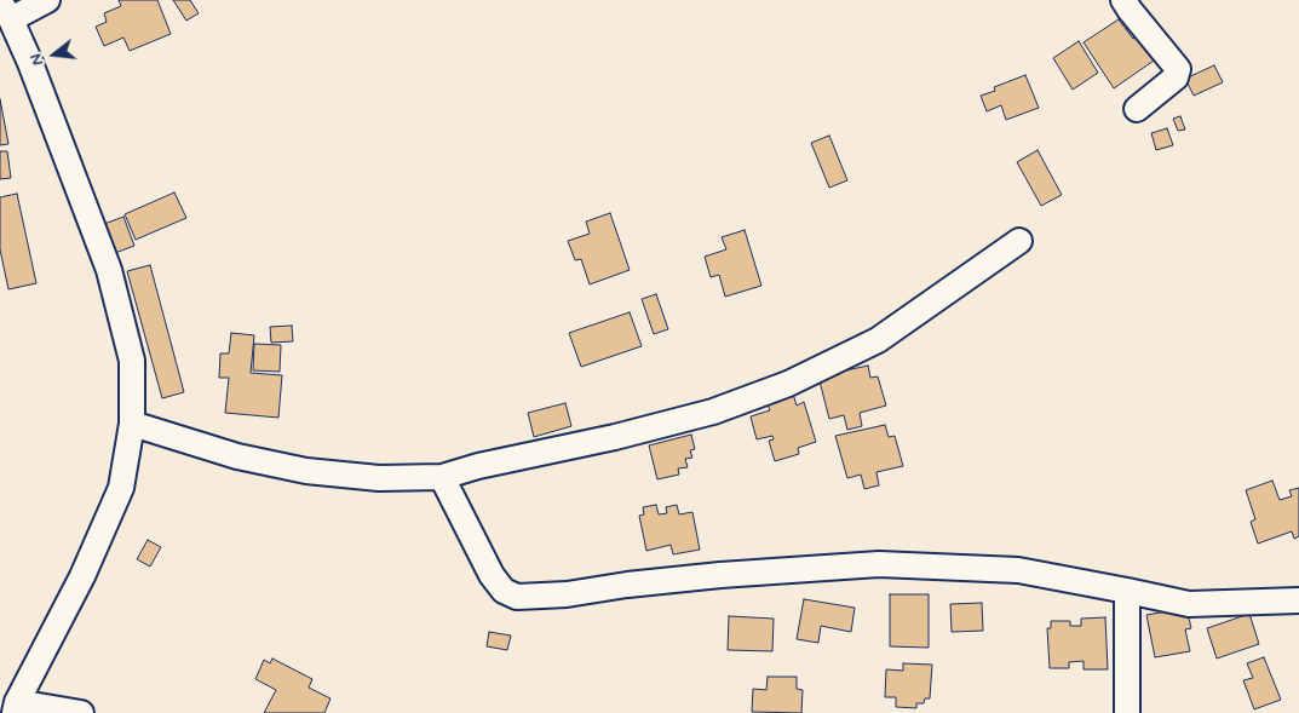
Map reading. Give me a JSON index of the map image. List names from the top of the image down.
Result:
{
  "north": "left"
}
